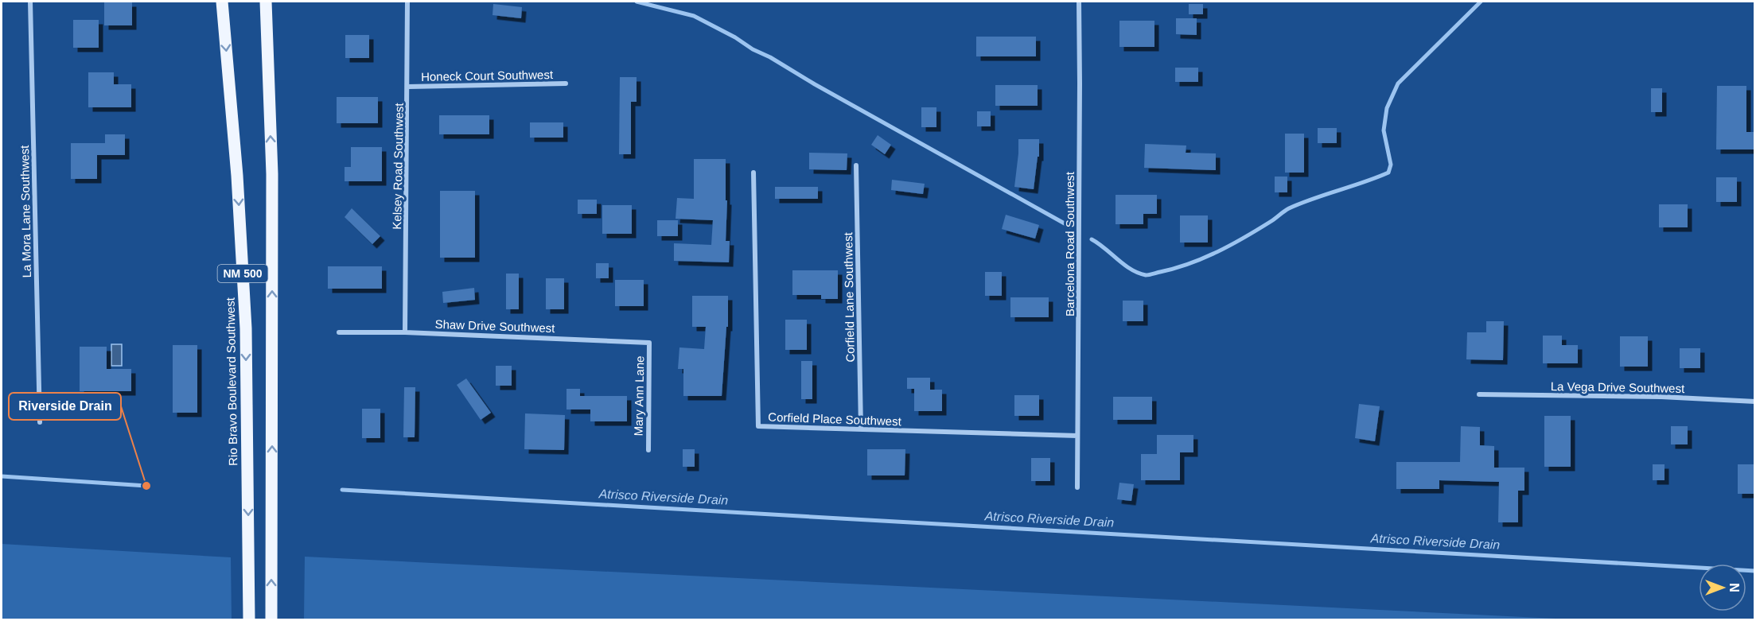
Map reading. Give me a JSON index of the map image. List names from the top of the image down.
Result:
{
  "streets": {
    "main road": ["NM 500", "Rio Bravo Boulevard Southwest"],
    "street": [
      "Honeck Court Southwest",
      "Kelsey Road Southwest",
      "La Mora Lane Southwest",
      "Barcelona Road Southwest",
      "Corfield Lane Southwest",
      "Shaw Drive Southwest",
      "La Vega Drive Southwest",
      "Mary Ann Lane",
      "Corfield Place Southwest"
    ]
  },
  "crossings": [
    ["Honeck Court Southwest", "Kelsey Road Southwest"],
    ["Kelsey Road Southwest", "Shaw Drive Southwest"],
    ["Barcelona Road Southwest", "Corfield Place Southwest"],
    ["Corfield Lane Southwest", "Corfield Place Southwest"],
    ["Shaw Drive Southwest", "Mary Ann Lane"]
  ],
  "water": ["Atrisco Riverside Drain"],
  "places": ["Riverside Drain"],
  "north": "right"
}
